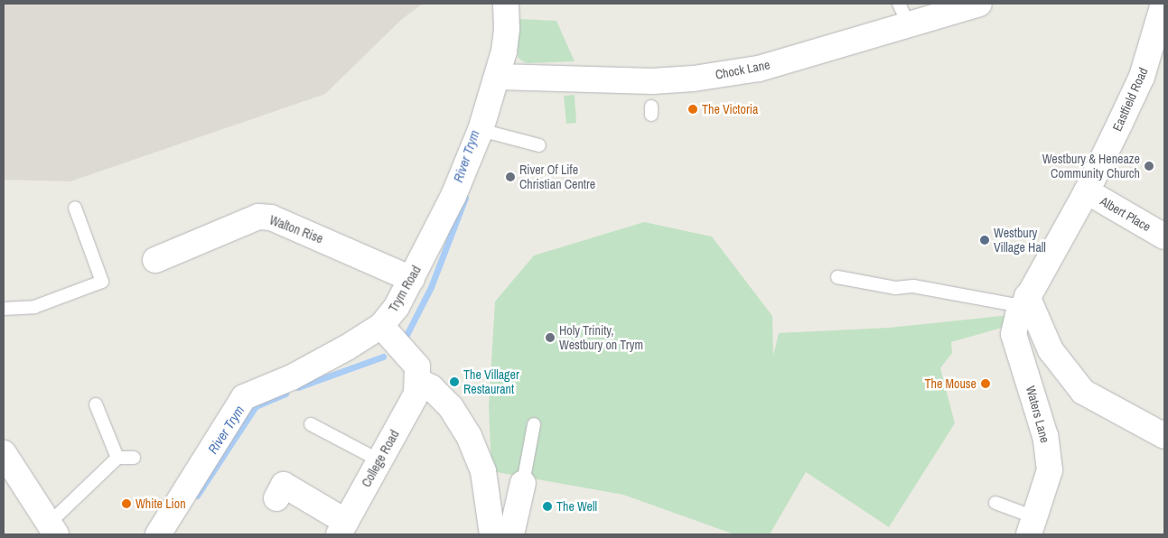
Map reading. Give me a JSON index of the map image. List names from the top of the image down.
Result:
{
  "streets": {
    "street": [
      "Chock Lane",
      "Eastfield Road",
      "Albert Place",
      "Walton Rise",
      "Trym Road",
      "Waters Lane",
      "College Road"
    ]
  },
  "crossings": [
    ["Chock Lane", "Trym Road"],
    ["Eastfield Road", "Albert Place"],
    ["Eastfield Road", "Waters Lane"],
    ["Walton Rise", "Trym Road"]
  ],
  "water": ["River Trym"],
  "places": [
    "The Victoria",
    "Westbury & Heneaze Community Church",
    "River Of Life Christian Centre",
    "Westbury Village Hall",
    "Holy Trinity, Westbury on Trym",
    "The Villager Restaurant",
    "The Mouse",
    "White Lion",
    "The Well"
  ]
}
